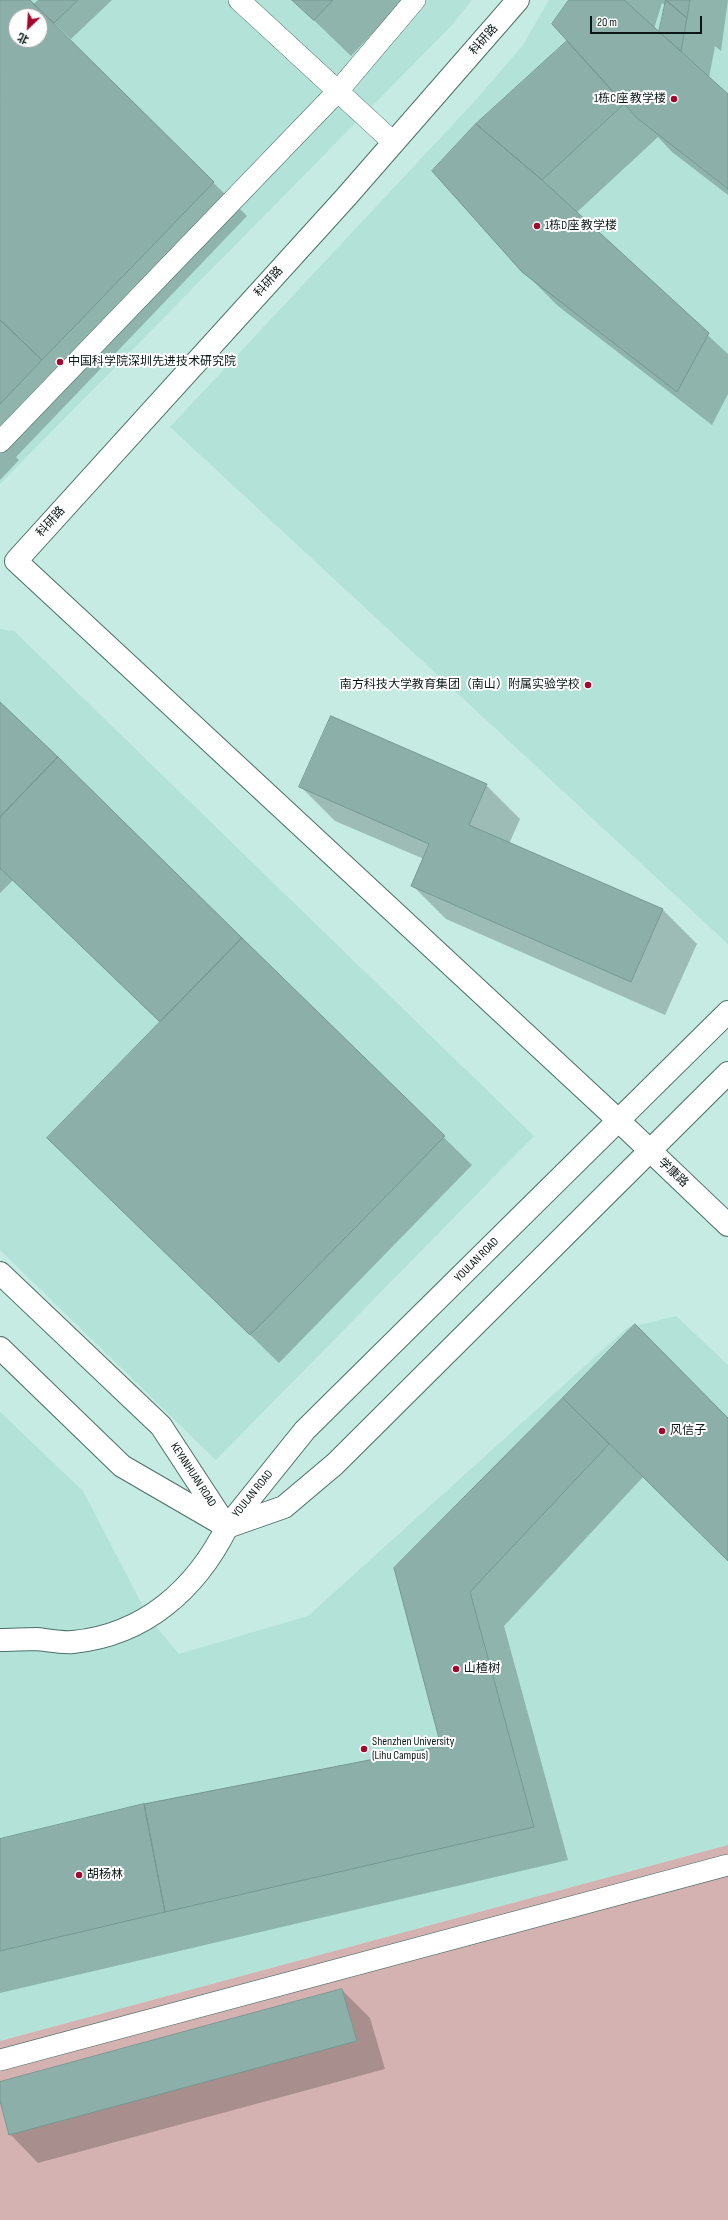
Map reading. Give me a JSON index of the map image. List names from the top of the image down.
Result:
{
  "streets": {
    "street": [
      "科研路",
      "学康路",
      "YOULAN ROAD",
      "KEYANHUAN ROAD"
    ]
  },
  "crossings": [
    ["科研路", "学康路"],
    ["学康路", "YOULAN ROAD"],
    ["YOULAN ROAD", "KEYANHUAN ROAD"]
  ],
  "places": [
    "1栋C座 教学楼",
    "1栋D座 教学楼",
    "中国科学院深圳先进技术研究院",
    "南方科技大学教育集团（南山）附属实验学校",
    "风信子",
    "山楂树",
    "Shenzhen University (Lihu Campus)",
    "胡杨林"
  ],
  "scale_bar": "20 m",
  "north": "bottom left"
}
